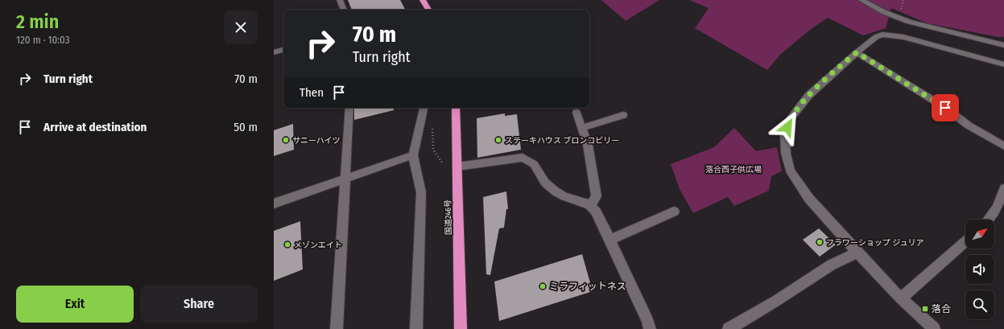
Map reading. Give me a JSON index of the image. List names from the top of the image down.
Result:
{
  "streets": {
    "highway": ["国道246号"]
  },
  "parks": ["落合西子供広場"],
  "places": {
    "other": [
      "サニーハイツ",
      "ステーキハウス ブロンコビリー",
      "フラワーショップ ジュリア",
      "メゾンエイト",
      "ミラフィットネス"
    ],
    "transit": ["落合"]
  },
  "north": "top right",
  "page": {
    "heading": ["2 min", "120 m · 10:03"],
    "turn": ["70 m", "Turn right"],
    "list": [
      {
        "name": "Turn right",
        "value": "70 m"
      },
      {
        "name": "Arrive at destination",
        "value": "50 m"
      }
    ],
    "then": "Then",
    "buttons": ["Exit", "Share"]
  }
}
